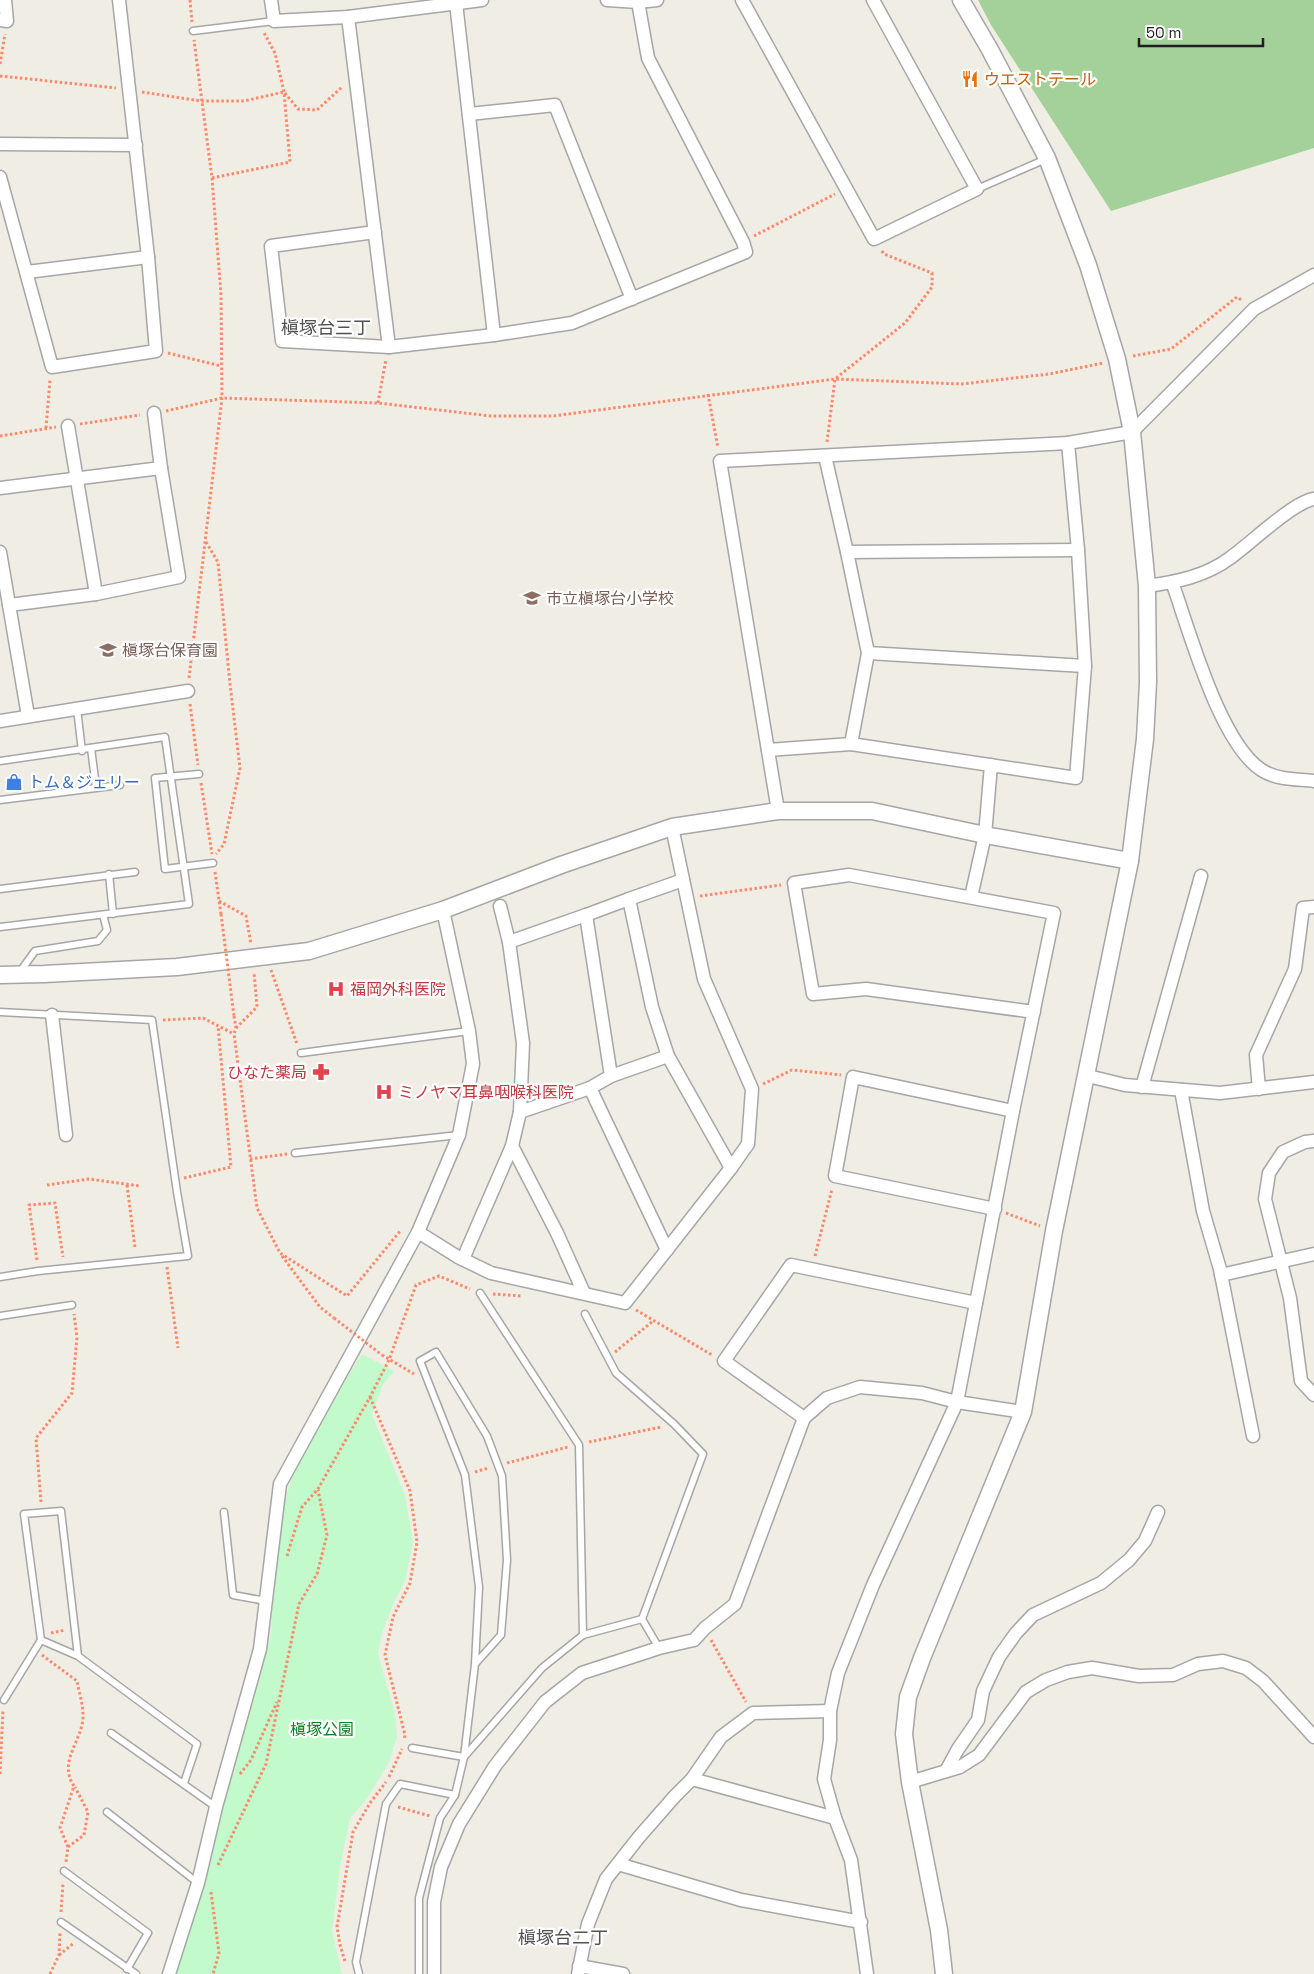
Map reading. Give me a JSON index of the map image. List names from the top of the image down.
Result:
{
  "districts": ["槇塚台三丁", "槇塚台二丁"],
  "parks": ["槇塚公園"],
  "places": {
    "restaurant": ["ウエストテール"],
    "school or university": ["市立槇塚台小学校", "槇塚台保育園"],
    "shop": ["トム＆ジェリー"],
    "hospital": ["福岡外科医院", "ミノヤマ耳鼻咽喉科医院"],
    "pharmacy": ["ひなた薬局"]
  },
  "scale_bar": "50 m"
}
